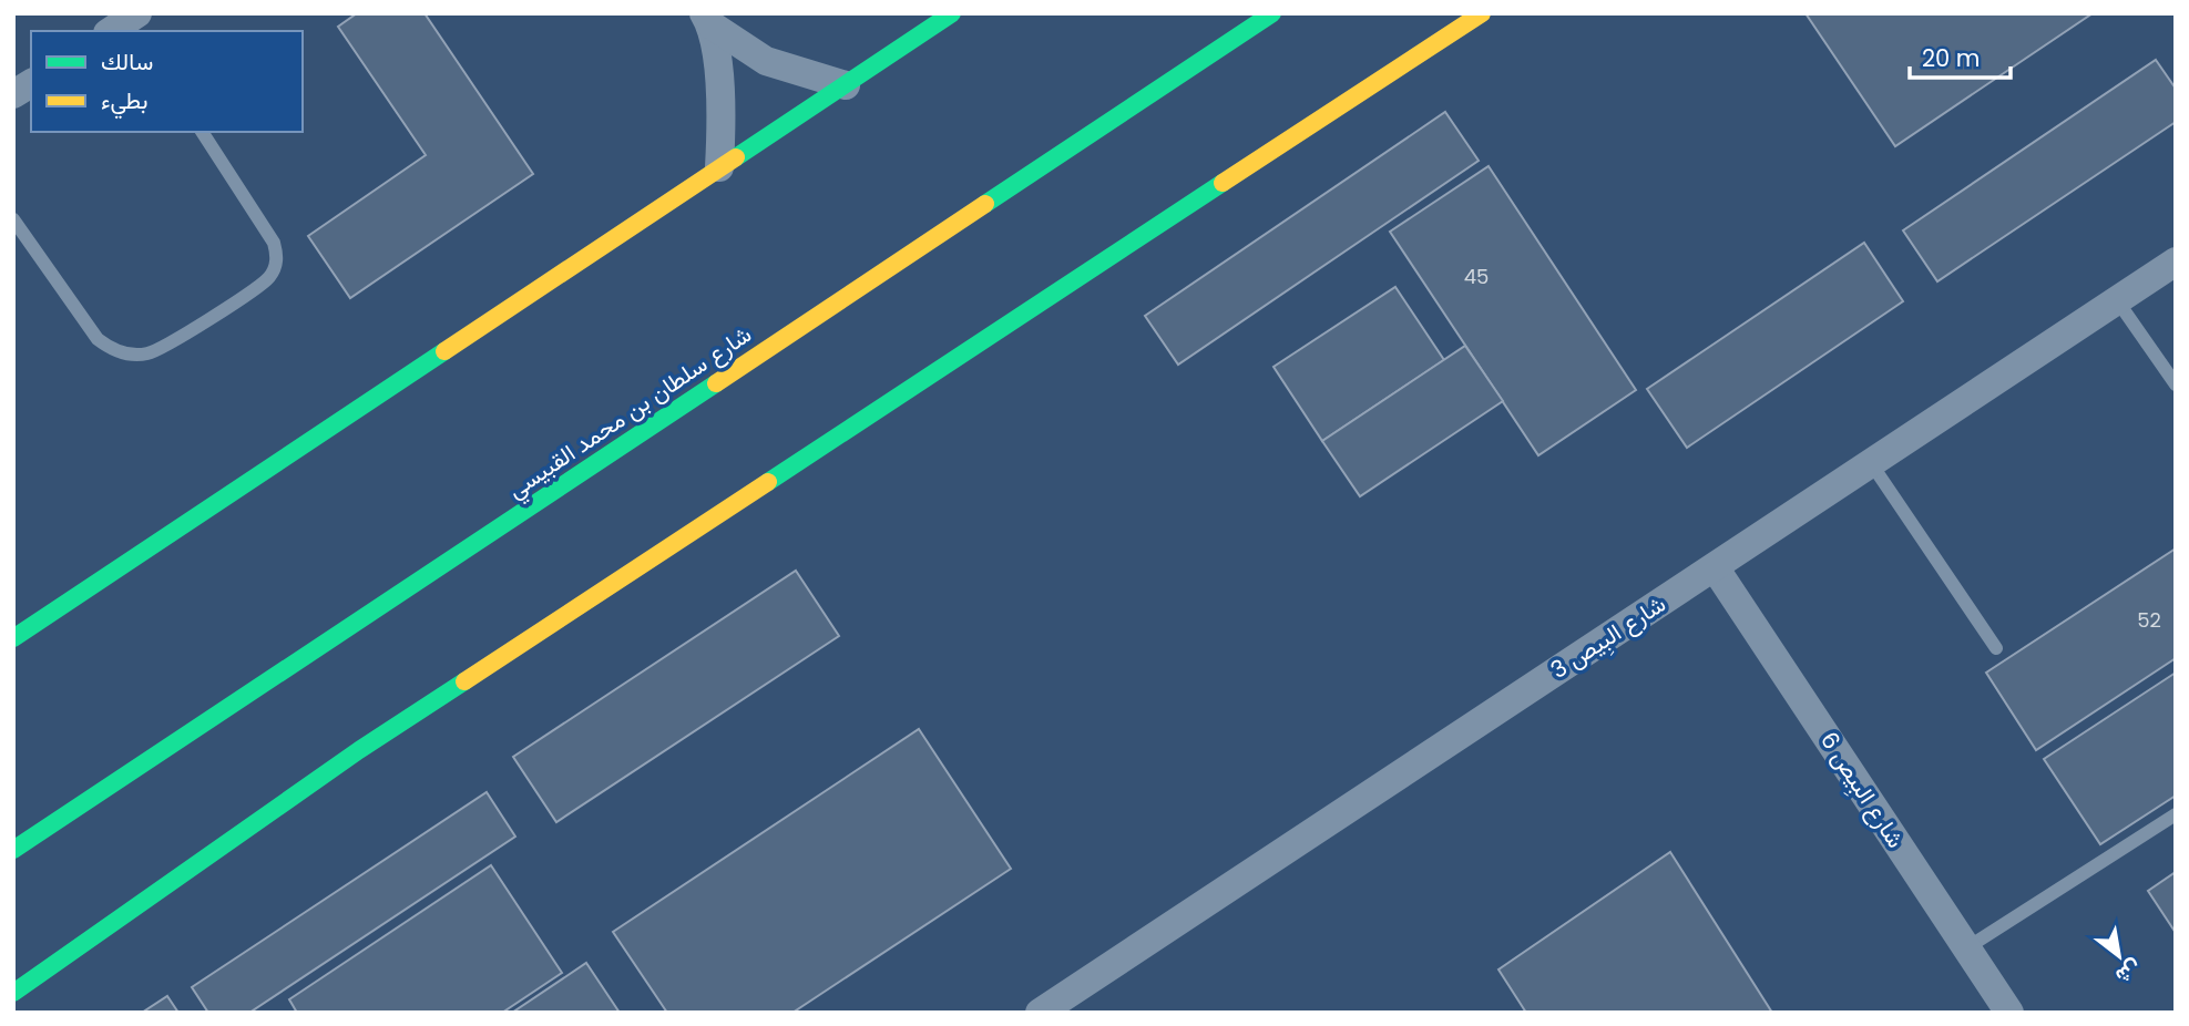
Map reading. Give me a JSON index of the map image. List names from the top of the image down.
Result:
{
  "streets": {
    "main road": ["شارع سلطان بن محمد القبيسي"],
    "street": ["شارع البِيص 3", "شارع البِيص 6"]
  },
  "crossings": [
    ["شارع البِيص 3", "شارع البِيص 6"]
  ],
  "house_numbers": ["45", "52"],
  "legend": ["سالك", "بطيء"],
  "scale_bar": "20 m",
  "north": "bottom right"
}
